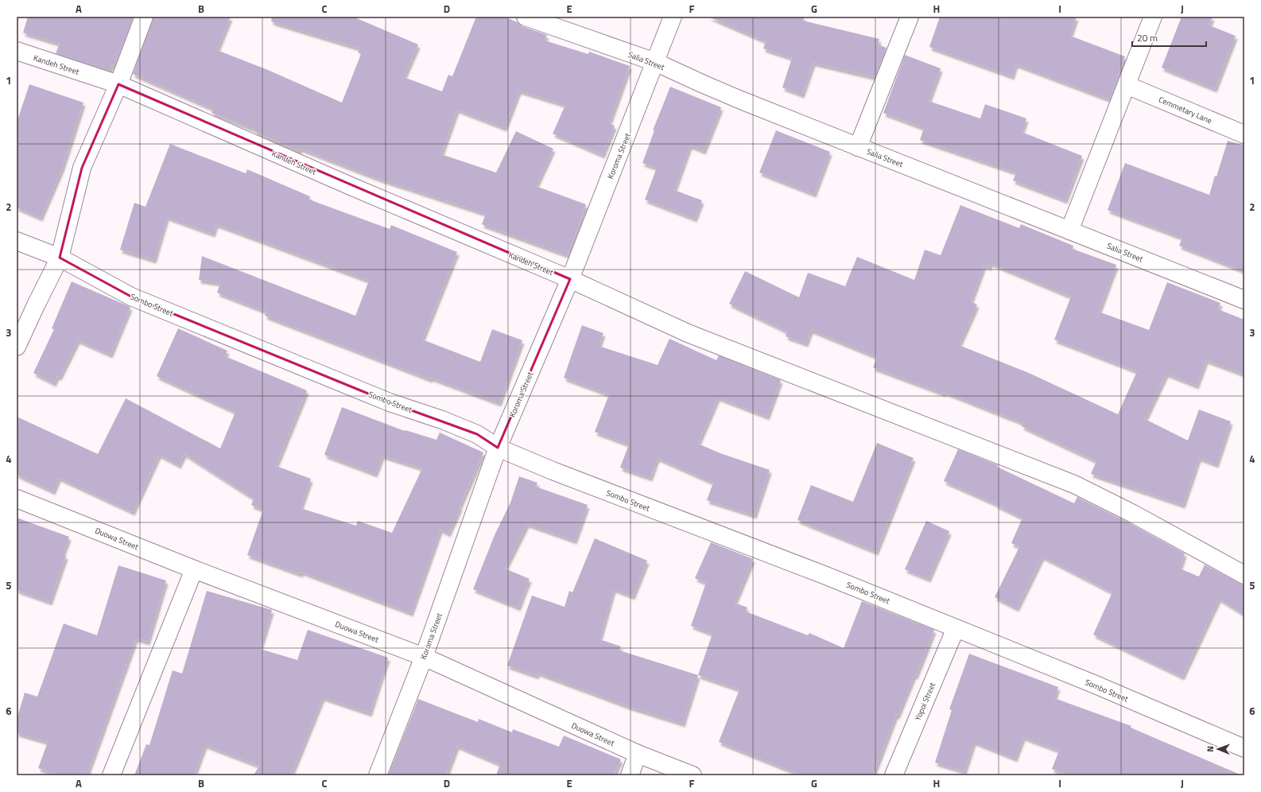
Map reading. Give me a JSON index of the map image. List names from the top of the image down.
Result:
{
  "streets": {
    "street": [
      "Salia Street",
      "Kandeh Street",
      "Cemmetary Lane",
      "Koroma Street",
      "Sombo Street",
      "Duowa Street",
      "Yopoi Street"
    ]
  },
  "crossings": [
    ["Salia Street", "Koroma Street"],
    ["Kandeh Street", "Koroma Street"],
    ["Koroma Street", "Sombo Street"],
    ["Koroma Street", "Duowa Street"],
    ["Sombo Street", "Yopoi Street"]
  ],
  "scale_bar": "20 m",
  "north": "left",
  "grid": {
    "columns": [
      "A",
      "B",
      "C",
      "D",
      "E",
      "F",
      "G",
      "H",
      "I",
      "J"
    ],
    "rows": [
      "1",
      "2",
      "3",
      "4",
      "5",
      "6"
    ]
  }
}
